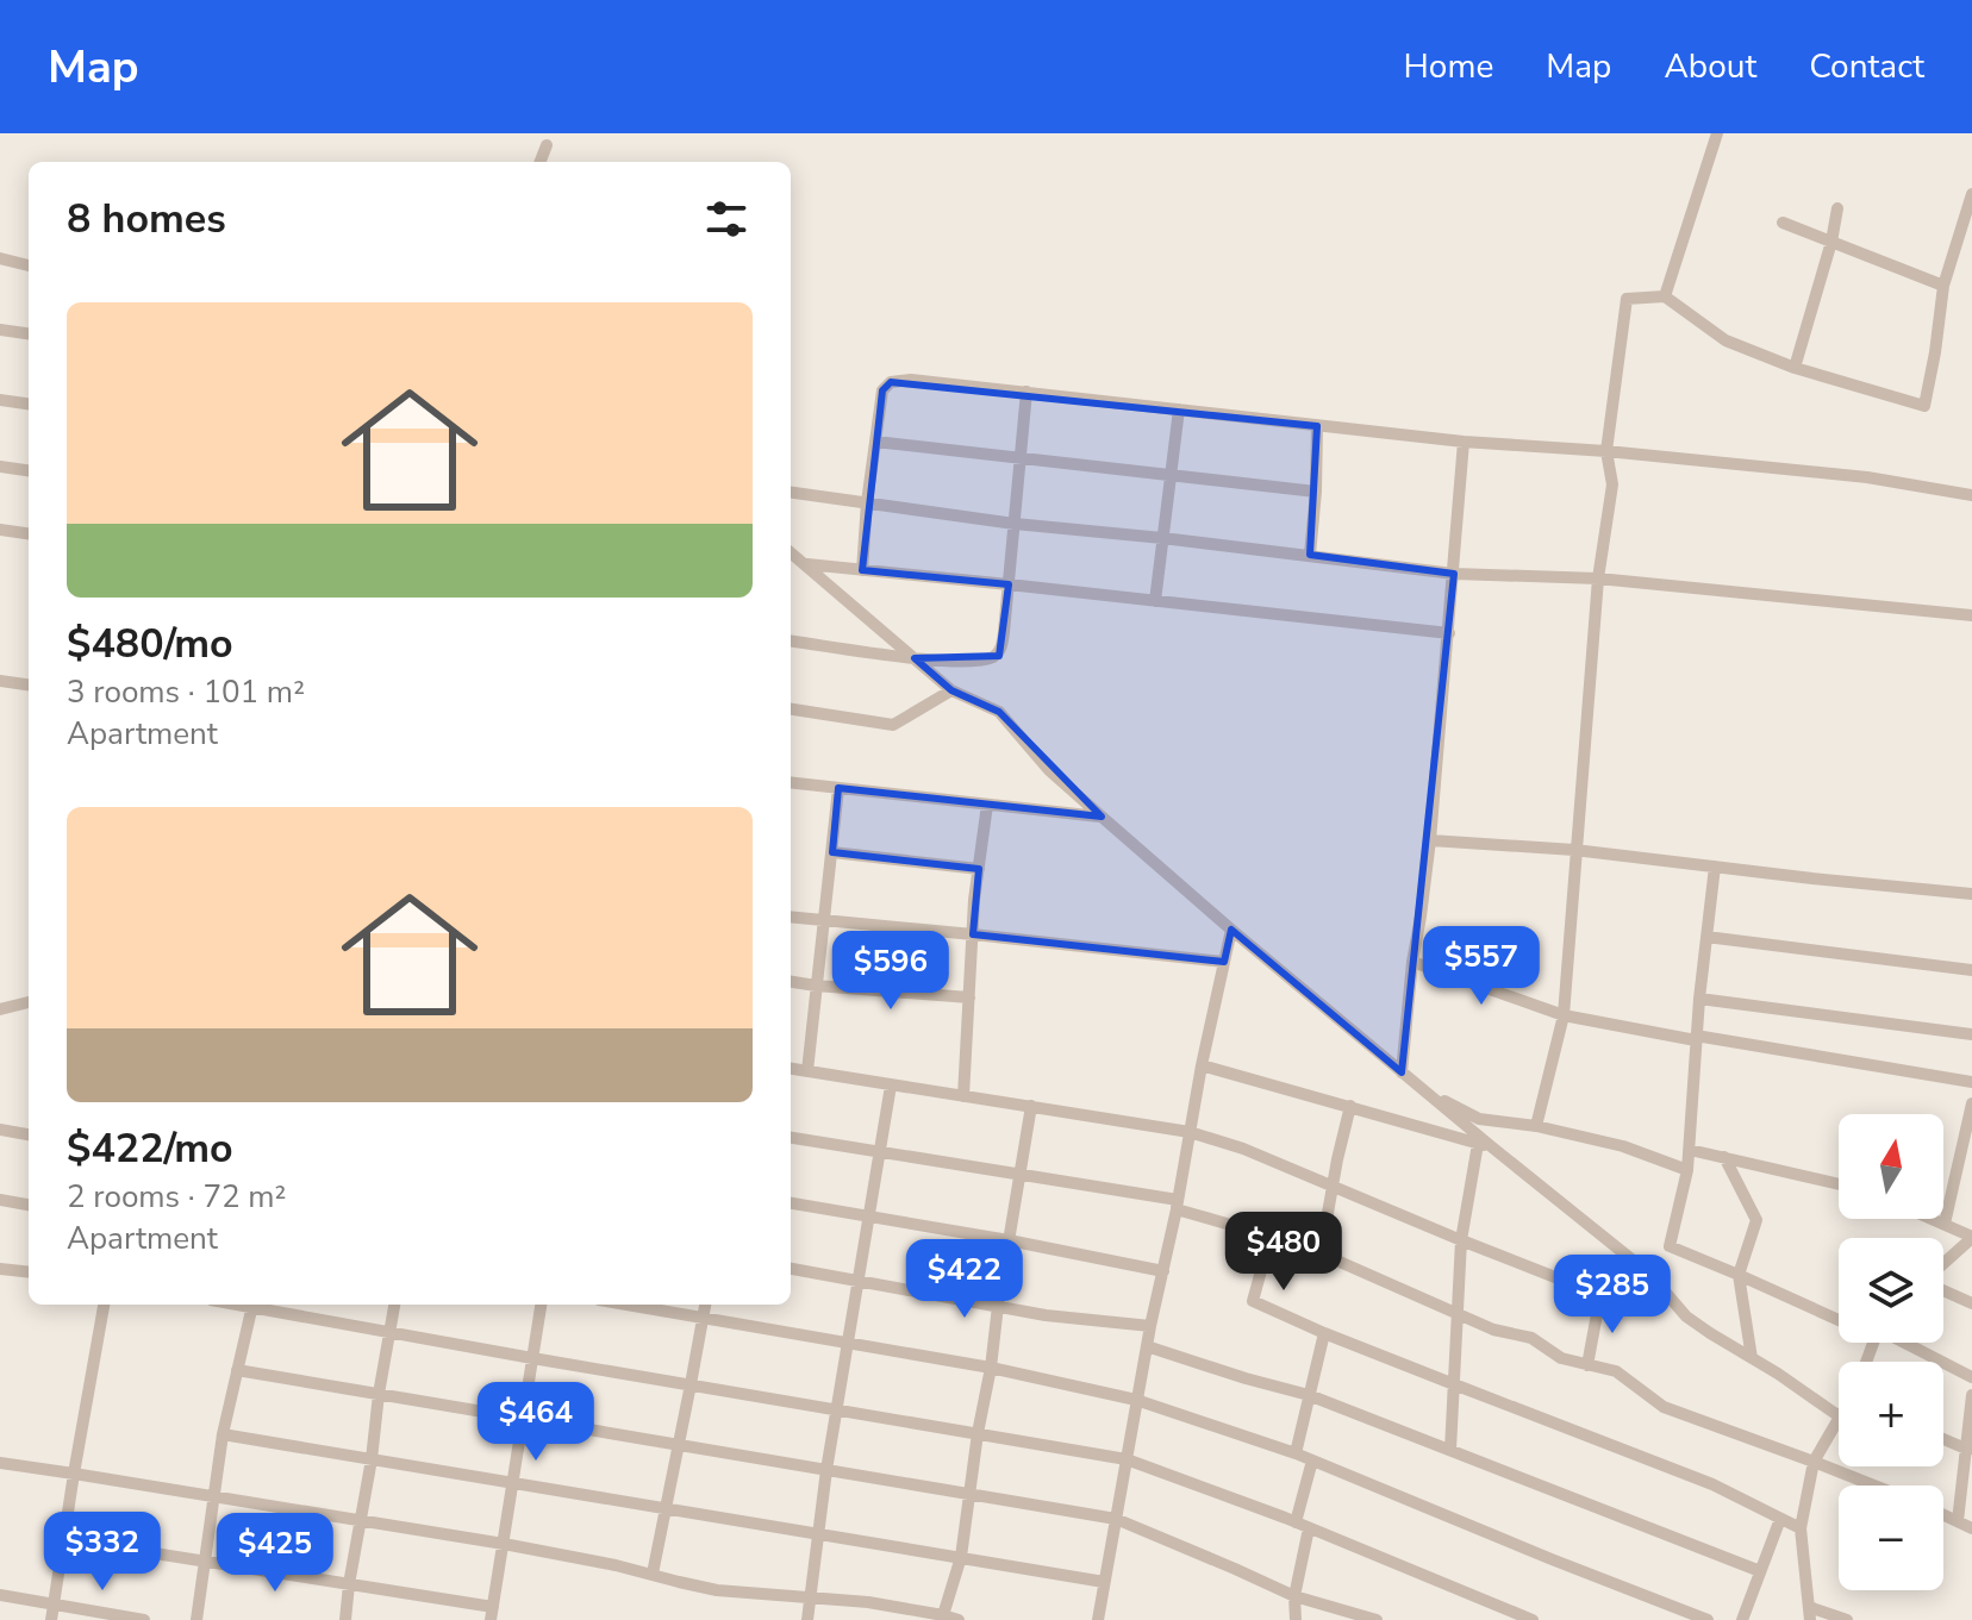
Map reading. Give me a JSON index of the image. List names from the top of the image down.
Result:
{
  "north": "top",
  "page": {
    "header": "Map",
    "nav": [
      "Home",
      "Map",
      "About",
      "Contact"
    ],
    "heading": "8 homes",
    "list": [
      {
        "name": "$480/mo",
        "note": "3 rooms · 101 m² · Apartment"
      },
      {
        "name": "$422/mo",
        "note": "2 rooms · 72 m² · Apartment"
      }
    ],
    "price": [
      "$557",
      "$596",
      "$480",
      "$422",
      "$285",
      "$464",
      "$332",
      "$425"
    ],
    "map_buttons": ["+", "−"]
  }
}
